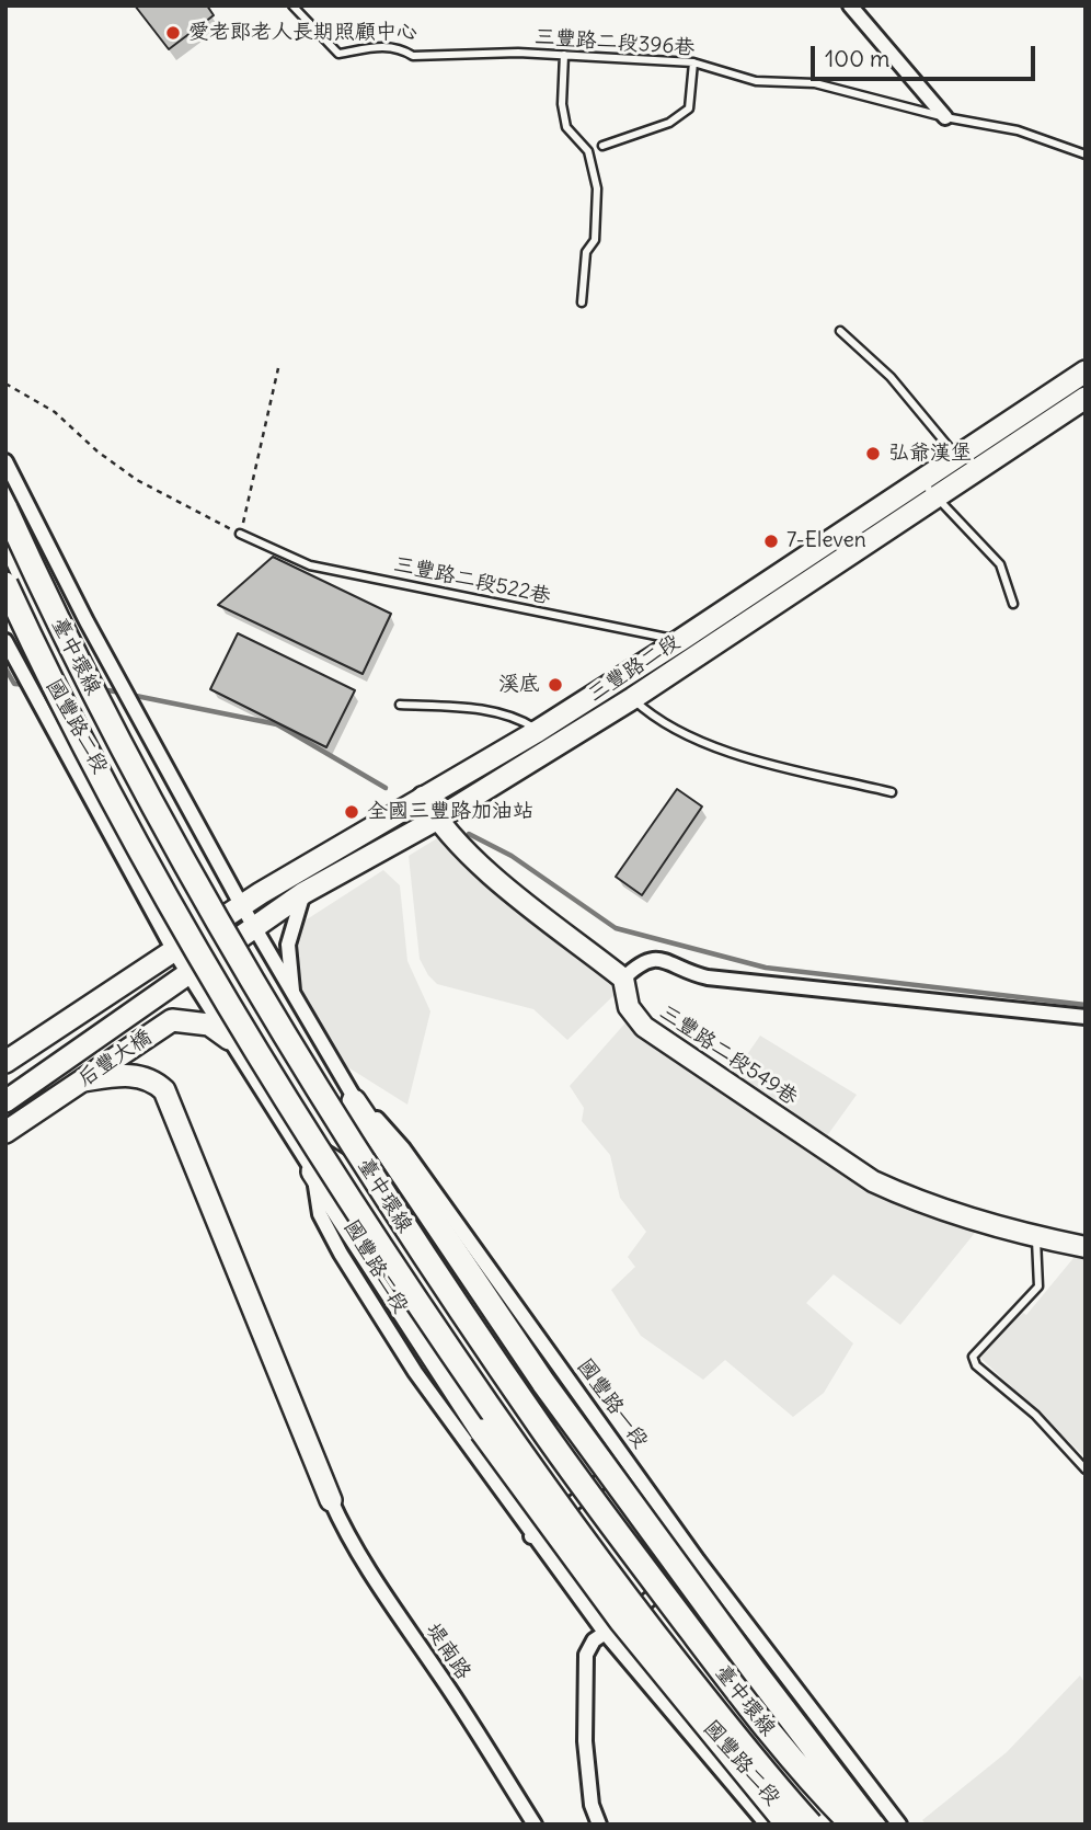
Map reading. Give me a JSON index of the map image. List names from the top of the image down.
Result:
{
  "streets": {
    "highway": ["臺中環線"],
    "main road": ["三豐路二段", "后豐大橋"],
    "street": [
      "國豐路二段",
      "三豐路二段549巷",
      "國豐路一段",
      "堤南路"
    ],
    "lane": ["三豐路二段396巷", "三豐路二段522巷"]
  },
  "crossings": [
    ["三豐路二段522巷", "三豐路二段"],
    ["三豐路二段", "國豐路二段"],
    ["三豐路二段", "后豐大橋"],
    ["國豐路二段", "后豐大橋"]
  ],
  "places": [
    "愛老郎老人長期照顧中心",
    "弘爺漢堡",
    "7-Eleven",
    "溪底",
    "全國三豐路加油站"
  ],
  "scale_bar": "100 m"
}
